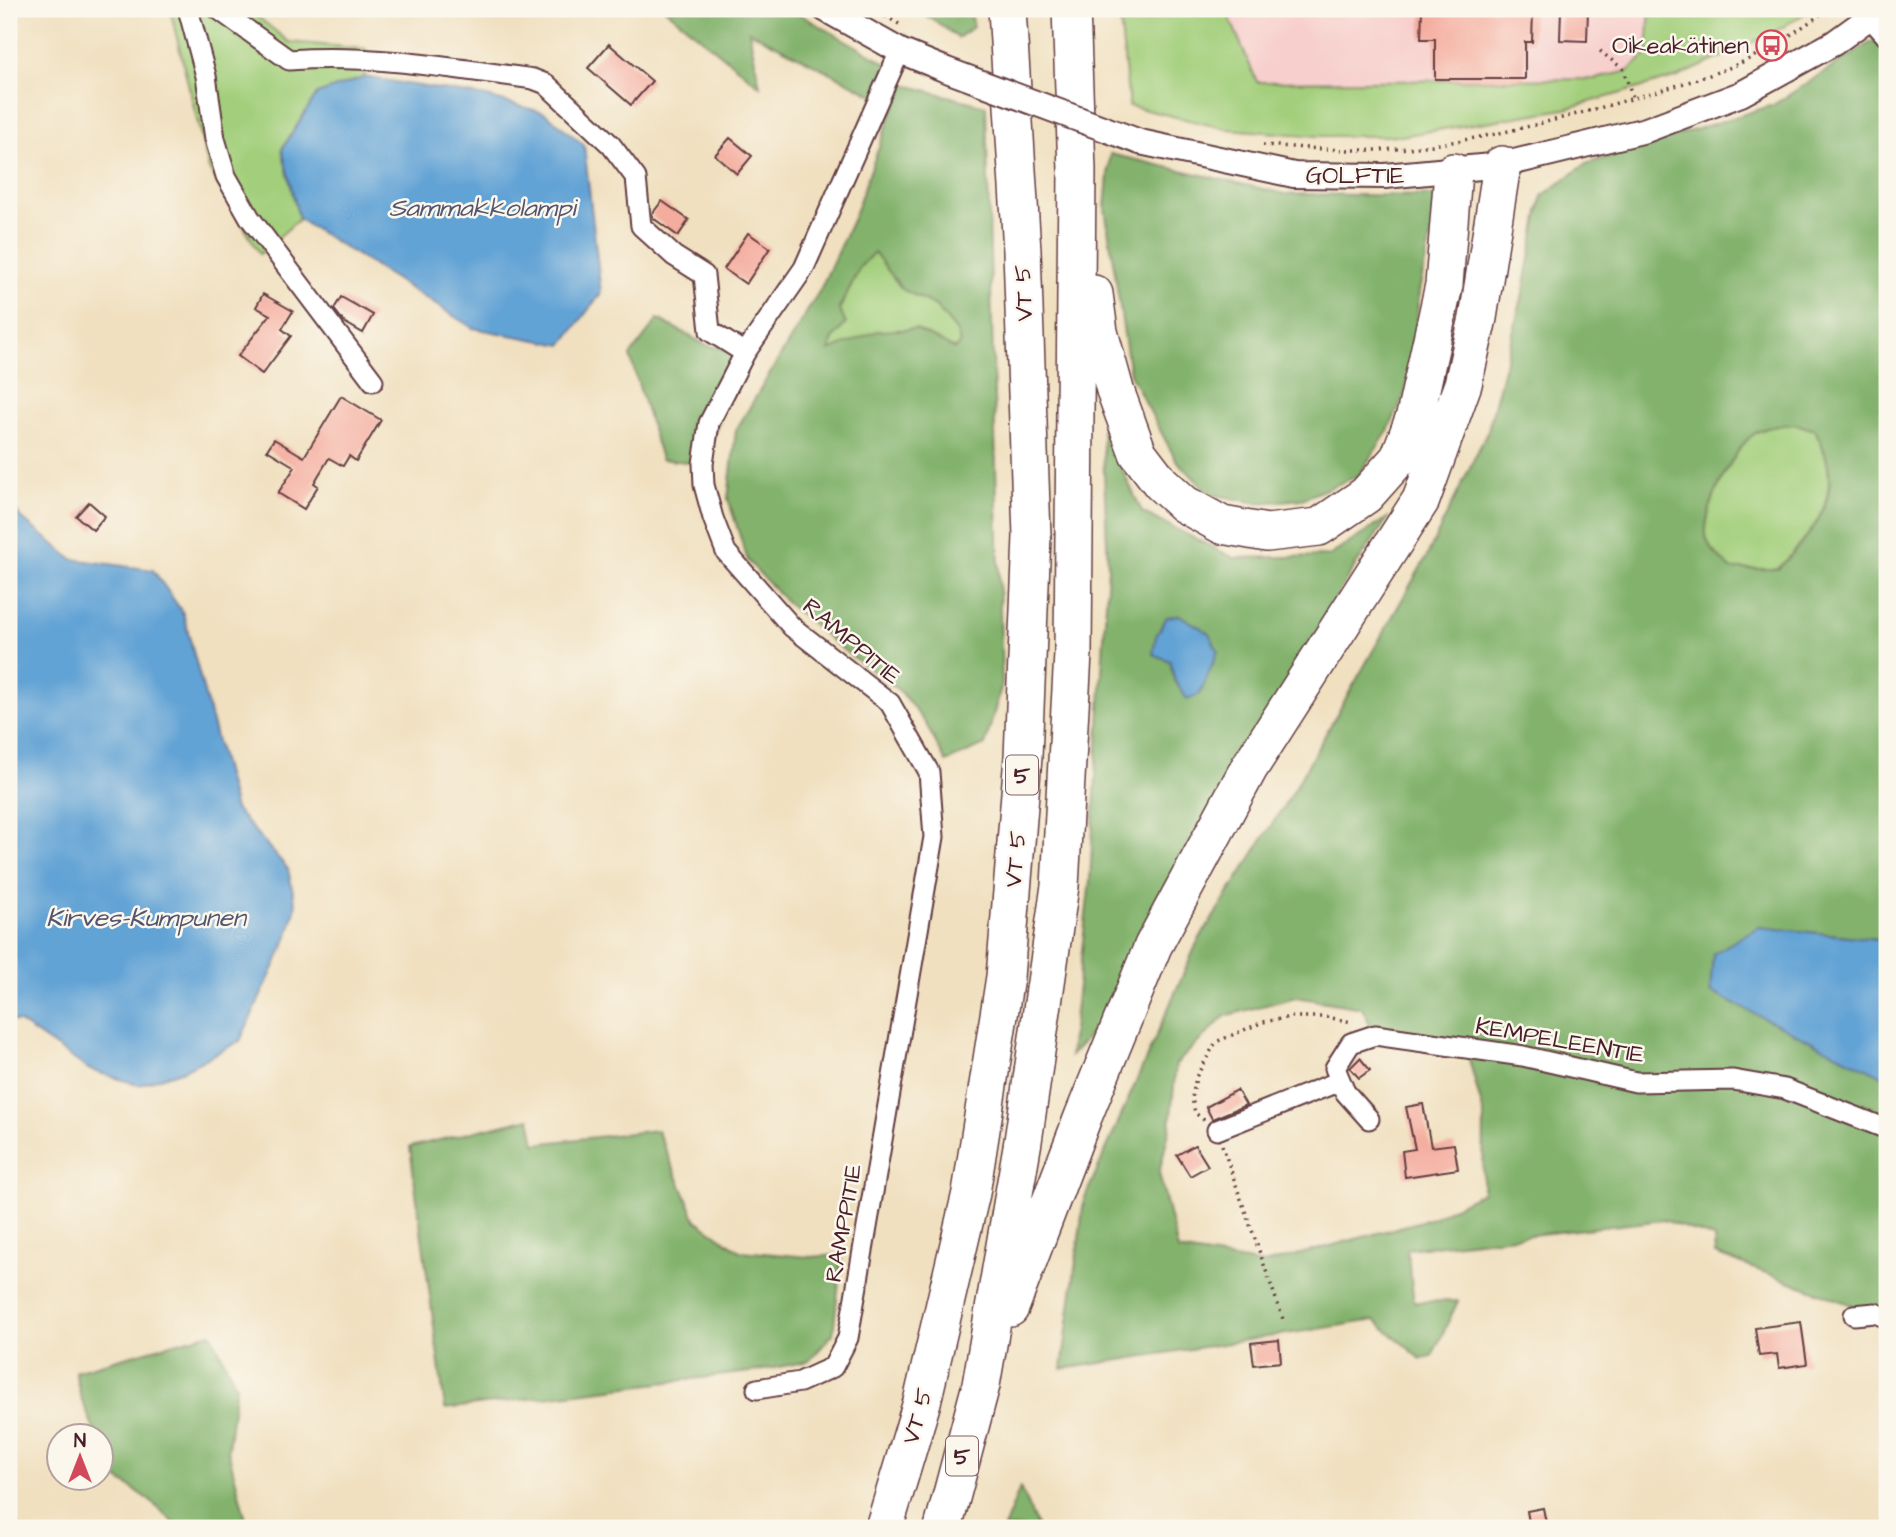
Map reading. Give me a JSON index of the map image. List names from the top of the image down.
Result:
{
  "streets": {
    "highway": ["VT 5", "5"],
    "street": ["GOLFTIE", "RAMPPITIE", "KEMPELEENTIE"]
  },
  "crossings": [
    ["GOLFTIE", "RAMPPITIE"]
  ],
  "water": ["Sammakkolampi", "Kirves-Kumpunen"],
  "places": {
    "bus stop": ["Oikeakätinen"]
  },
  "north": "top"
}
